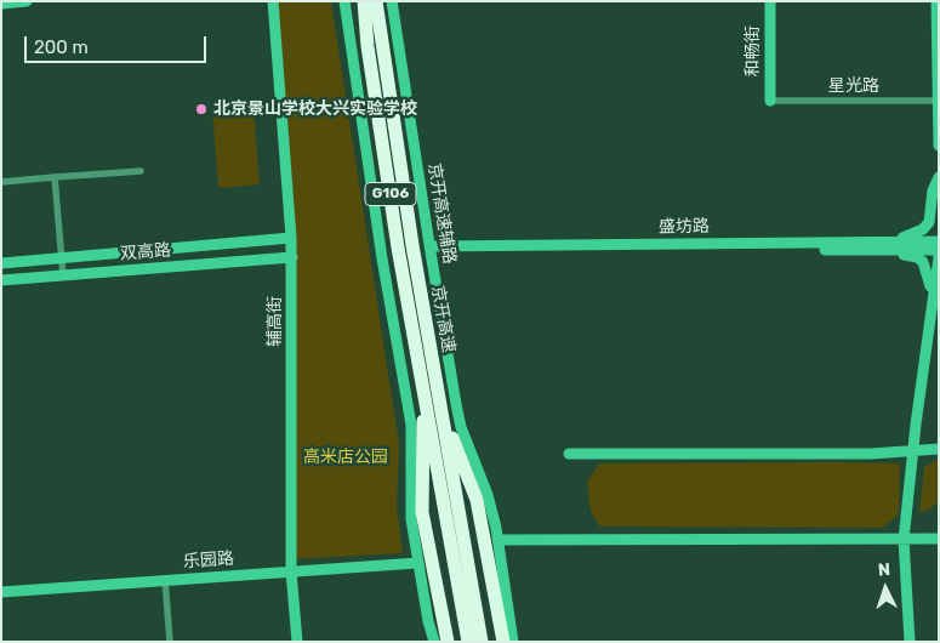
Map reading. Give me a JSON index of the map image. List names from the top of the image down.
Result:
{
  "streets": {
    "highway": ["G106", "京开高速"],
    "street": [
      "和畅街",
      "星光路",
      "京开高速辅路",
      "盛坊路",
      "双高路",
      "辅高街",
      "乐园路"
    ]
  },
  "crossings": [
    ["和畅街", "星光路"],
    ["京开高速辅路", "盛坊路"],
    ["双高路", "辅高街"],
    ["辅高街", "乐园路"]
  ],
  "parks": ["高米店公园"],
  "places": ["北京景山学校大兴实验学校"],
  "scale_bar": "200 m",
  "north": "top"
}
